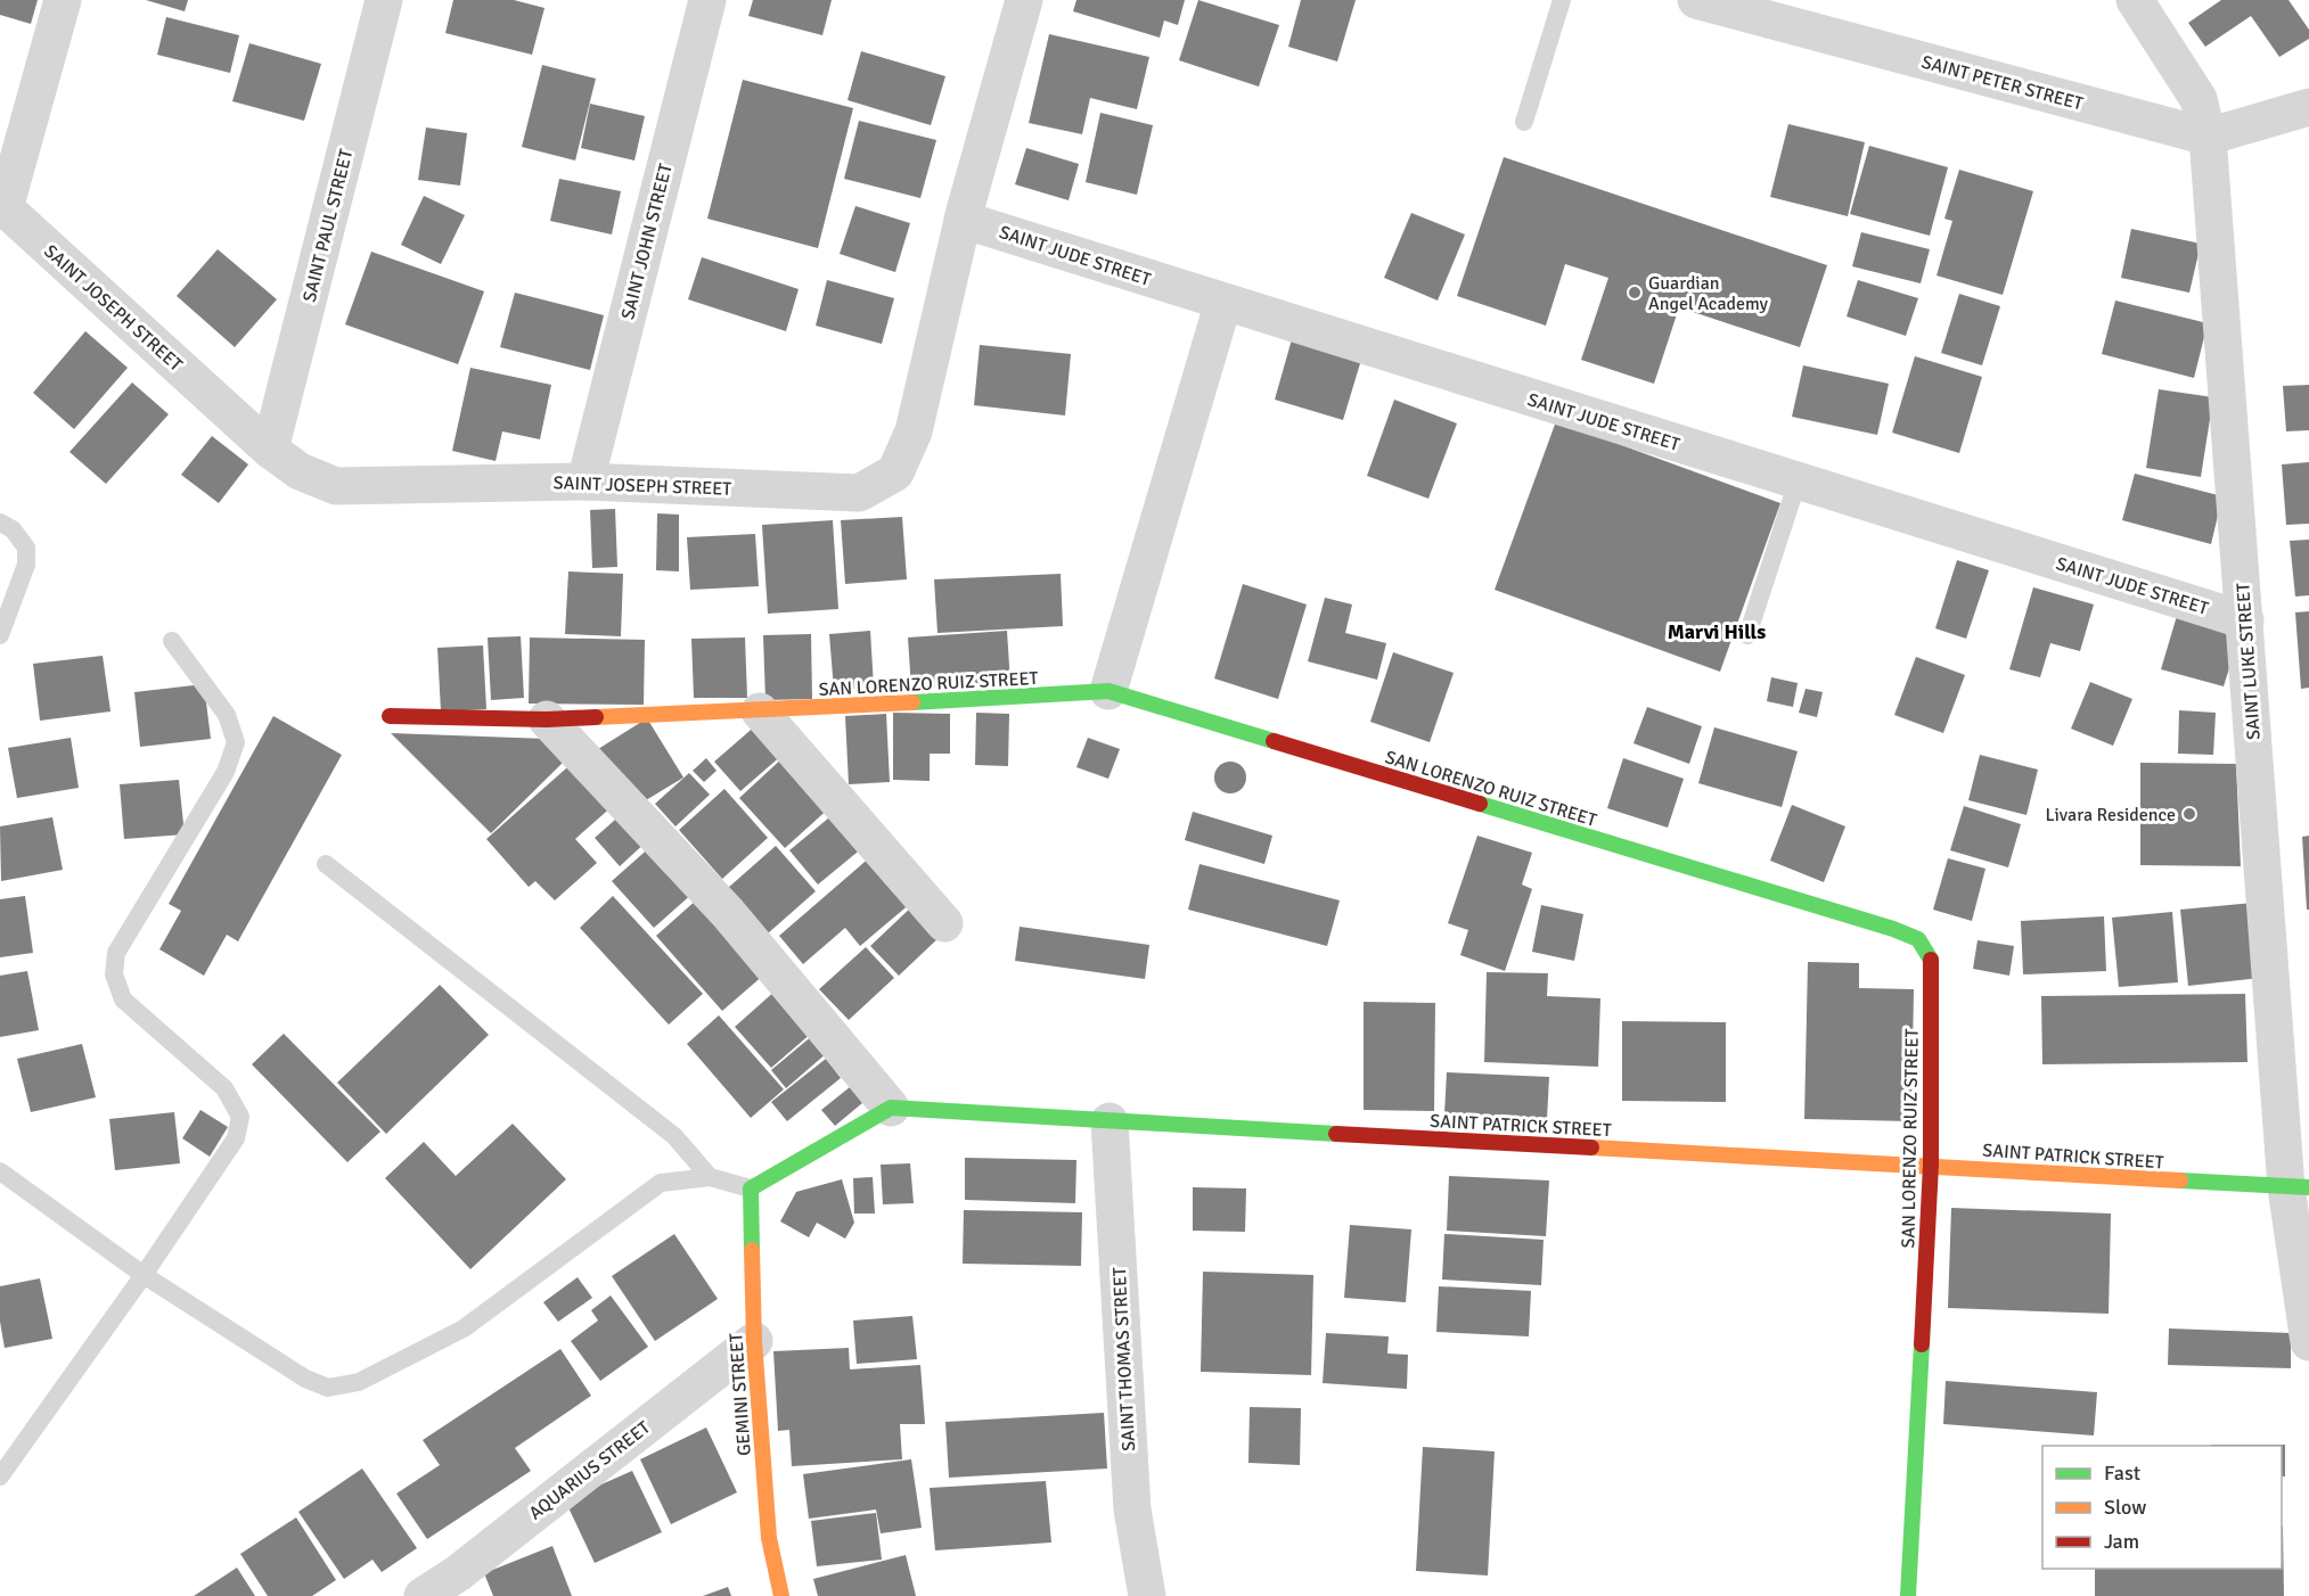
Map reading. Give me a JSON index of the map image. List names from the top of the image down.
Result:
{
  "streets": {
    "street": [
      "SAINT PETER STREET",
      "SAINT PAUL STREET",
      "SAINT JOHN STREET",
      "SAINT JUDE STREET",
      "SAINT JOSEPH STREET",
      "SAINT LUKE STREET",
      "SAN LORENZO RUIZ STREET",
      "SAINT PATRICK STREET",
      "SAINT THOMAS STREET",
      "GEMINI STREET",
      "AQUARIUS STREET"
    ]
  },
  "crossings": [
    ["SAINT PETER STREET", "SAINT LUKE STREET"],
    ["SAINT PAUL STREET", "SAINT JOSEPH STREET"],
    ["SAINT JOHN STREET", "SAINT JOSEPH STREET"],
    ["SAINT JUDE STREET", "SAINT JOSEPH STREET"],
    ["SAINT JUDE STREET", "SAINT LUKE STREET"],
    ["SAINT LUKE STREET", "SAINT PATRICK STREET"],
    ["SAN LORENZO RUIZ STREET", "SAINT PATRICK STREET"],
    ["SAINT PATRICK STREET", "SAINT THOMAS STREET"],
    ["GEMINI STREET", "AQUARIUS STREET"]
  ],
  "districts": ["Marvi Hills"],
  "places": ["Guardian Angel Academy", "Livara Residence"],
  "legend": ["Fast", "Slow", "Jam"]
}
